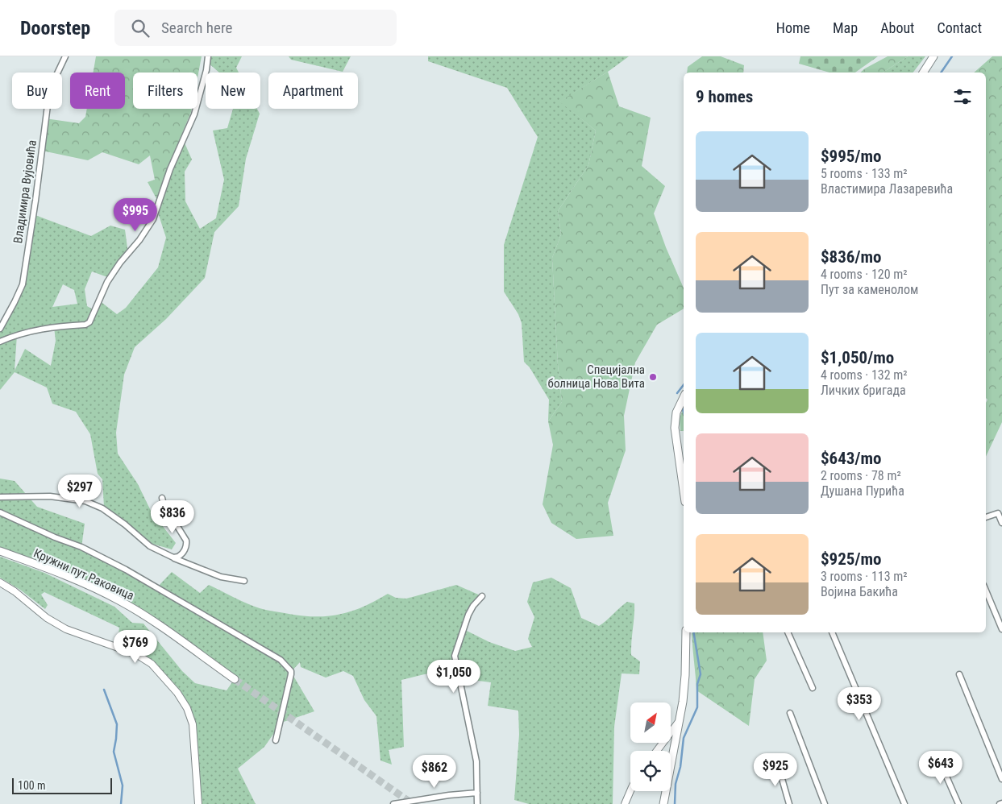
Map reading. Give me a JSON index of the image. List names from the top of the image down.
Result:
{
  "streets": {
    "main road": ["Кружни пут Раковица"],
    "street": ["Владимира Вујовића"]
  },
  "places": ["Специјална болница Нова Вита"],
  "scale_bar": "100 m",
  "north": "top right",
  "page": {
    "header": "Doorstep",
    "search": "Search here",
    "nav": [
      "Home",
      "Map",
      "About",
      "Contact"
    ],
    "chip": [
      "Buy",
      "Rent",
      "Filters",
      "New",
      "Apartment"
    ],
    "heading": "9 homes",
    "list": [
      {
        "name": "$995/mo",
        "note": "5 rooms · 133 m² · Властимира Лазаревића"
      },
      {
        "name": "$836/mo",
        "note": "4 rooms · 120 m² · Пут за каменолом"
      },
      {
        "name": "$1,050/mo",
        "note": "4 rooms · 132 m² · Личких бригада"
      },
      {
        "name": "$643/mo",
        "note": "2 rooms · 78 m² · Душана Пурића"
      },
      {
        "name": "$925/mo",
        "note": "3 rooms · 113 m² · Војина Бакића"
      }
    ],
    "price": [
      "$995",
      "$297",
      "$836",
      "$769",
      "$1,050",
      "$353",
      "$643",
      "$925",
      "$862"
    ],
    "scale": "100 m"
  }
}
